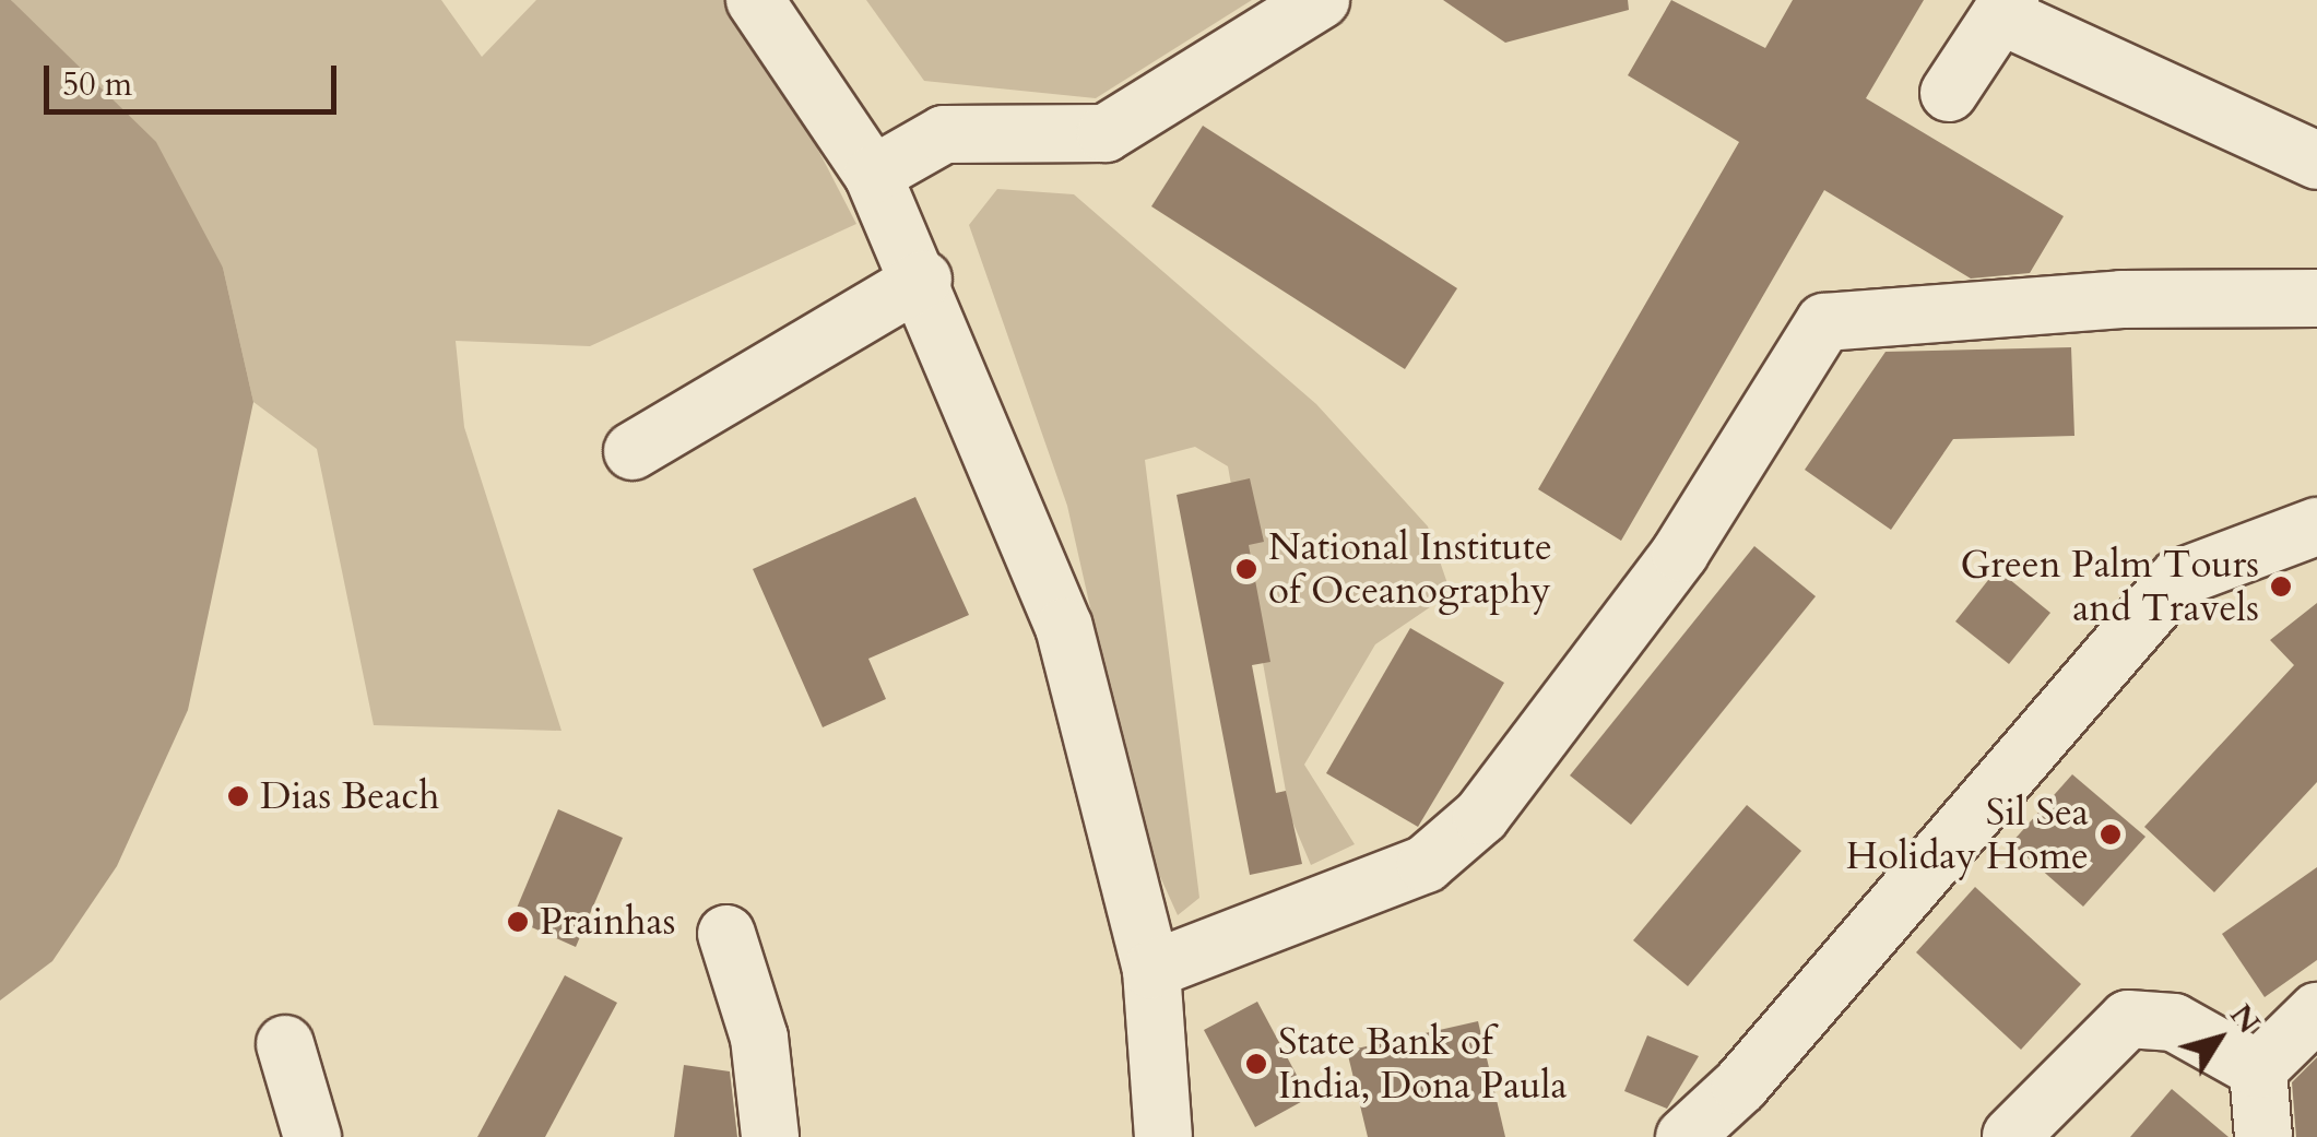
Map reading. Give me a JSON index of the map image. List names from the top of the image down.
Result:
{
  "places": [
    "National Institute of Oceanography",
    "Green Palm Tours and Travels",
    "Dias Beach",
    "Sil Sea Holiday Home",
    "Prainhas",
    "State Bank of India, Dona Paula"
  ],
  "scale_bar": "50 m",
  "north": "top right"
}
